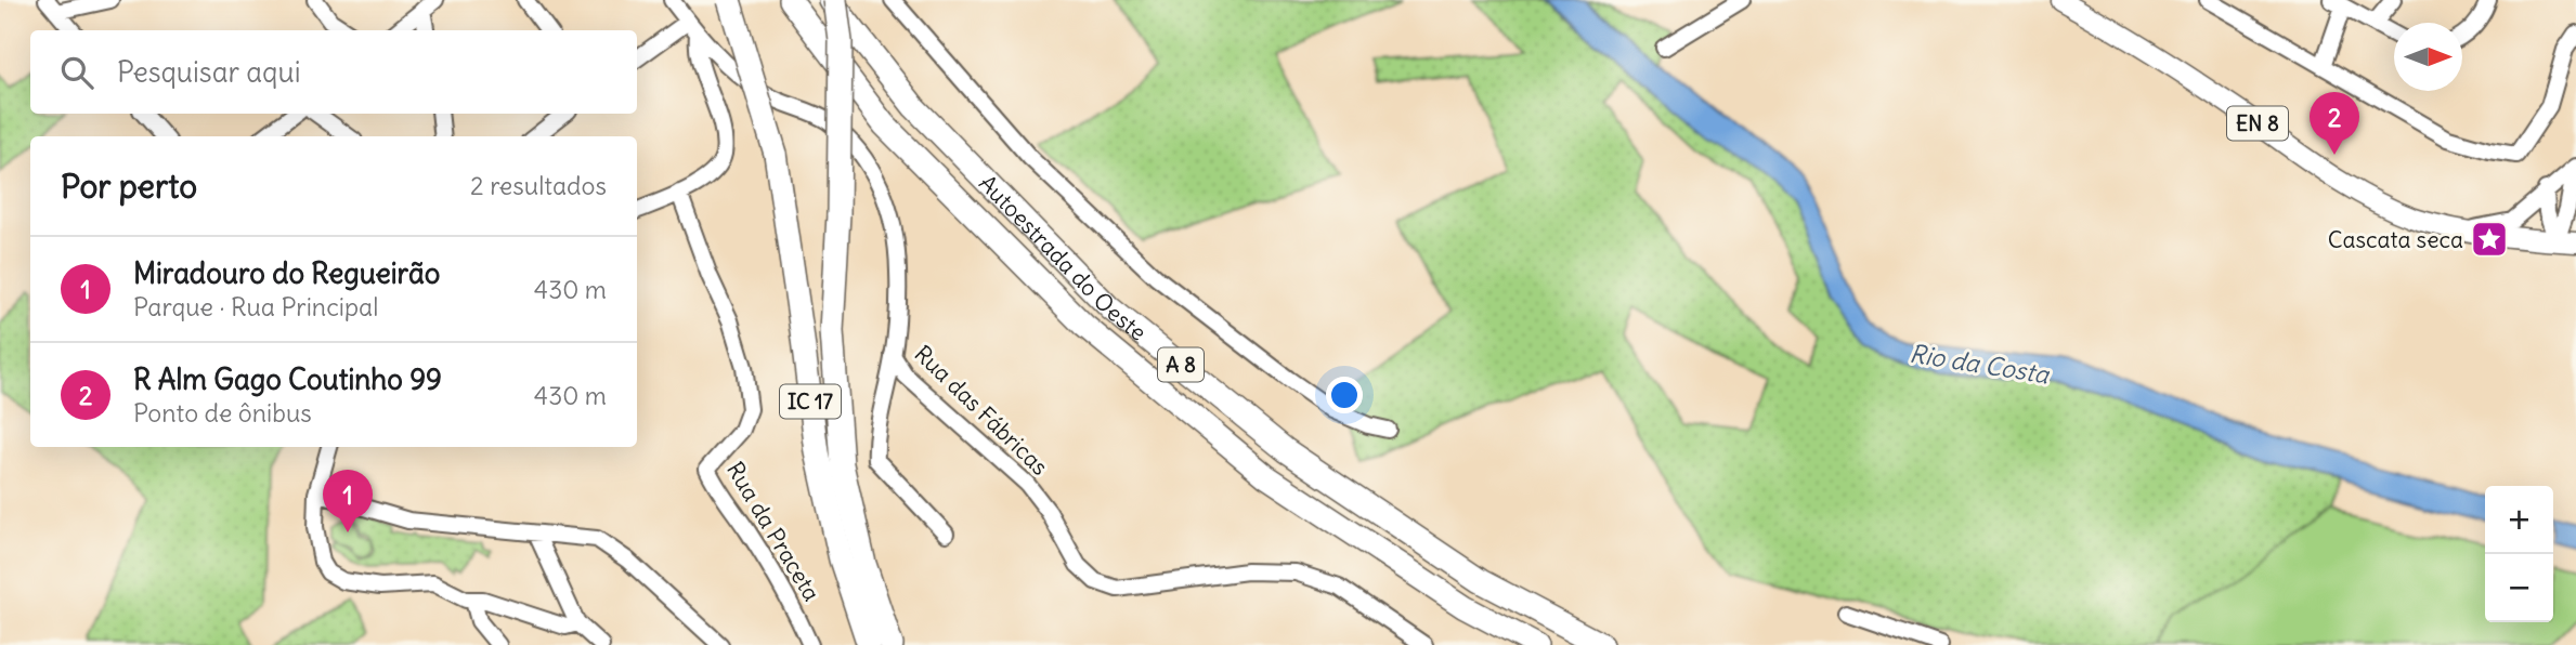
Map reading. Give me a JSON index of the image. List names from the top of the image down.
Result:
{
  "streets": {
    "highway": ["Autoestrada do Oeste", "A 8", "IC 17"],
    "main road": ["EN 8"],
    "street": ["Rua das Fábricas", "Rua da Praceta"]
  },
  "crossings": [
    ["Autoestrada do Oeste", "IC 17"]
  ],
  "water": ["Rio da Costa"],
  "places": {
    "place": ["Cascata seca"]
  },
  "north": "right",
  "page": {
    "search": "Pesquisar aqui",
    "pins": ["2", "1"],
    "heading": ["Por perto", "2 resultados"],
    "list": [
      {
        "mark": "1",
        "name": "Miradouro do Regueirão",
        "note": "Parque · Rua Principal",
        "value": "430 m"
      },
      {
        "mark": "2",
        "name": "R Alm Gago Coutinho 99",
        "note": "Ponto de ônibus",
        "value": "430 m"
      }
    ],
    "map_buttons": ["+", "−"]
  }
}
